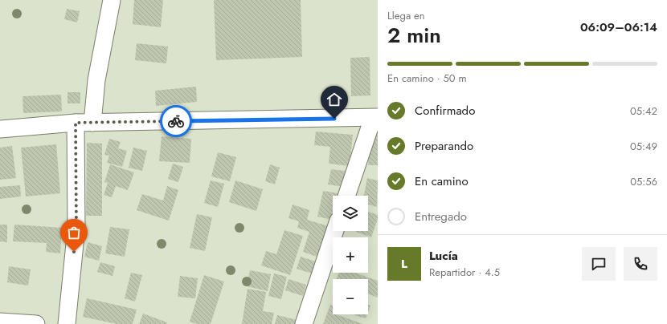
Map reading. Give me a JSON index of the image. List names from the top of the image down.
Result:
{
  "page": {
    "heading": ["2 min", "Llega en", "06:09–06:14"],
    "panel": ["Lucía", "Repartidor · 4.5"],
    "bar": "En camino · 50 m",
    "list": [
      ["Confirmado", "05:42"],
      ["Preparando", "05:49"],
      ["En camino", "05:56"],
      "Entregado"
    ],
    "map_buttons": ["+", "−"],
    "round": "L"
  }
}
